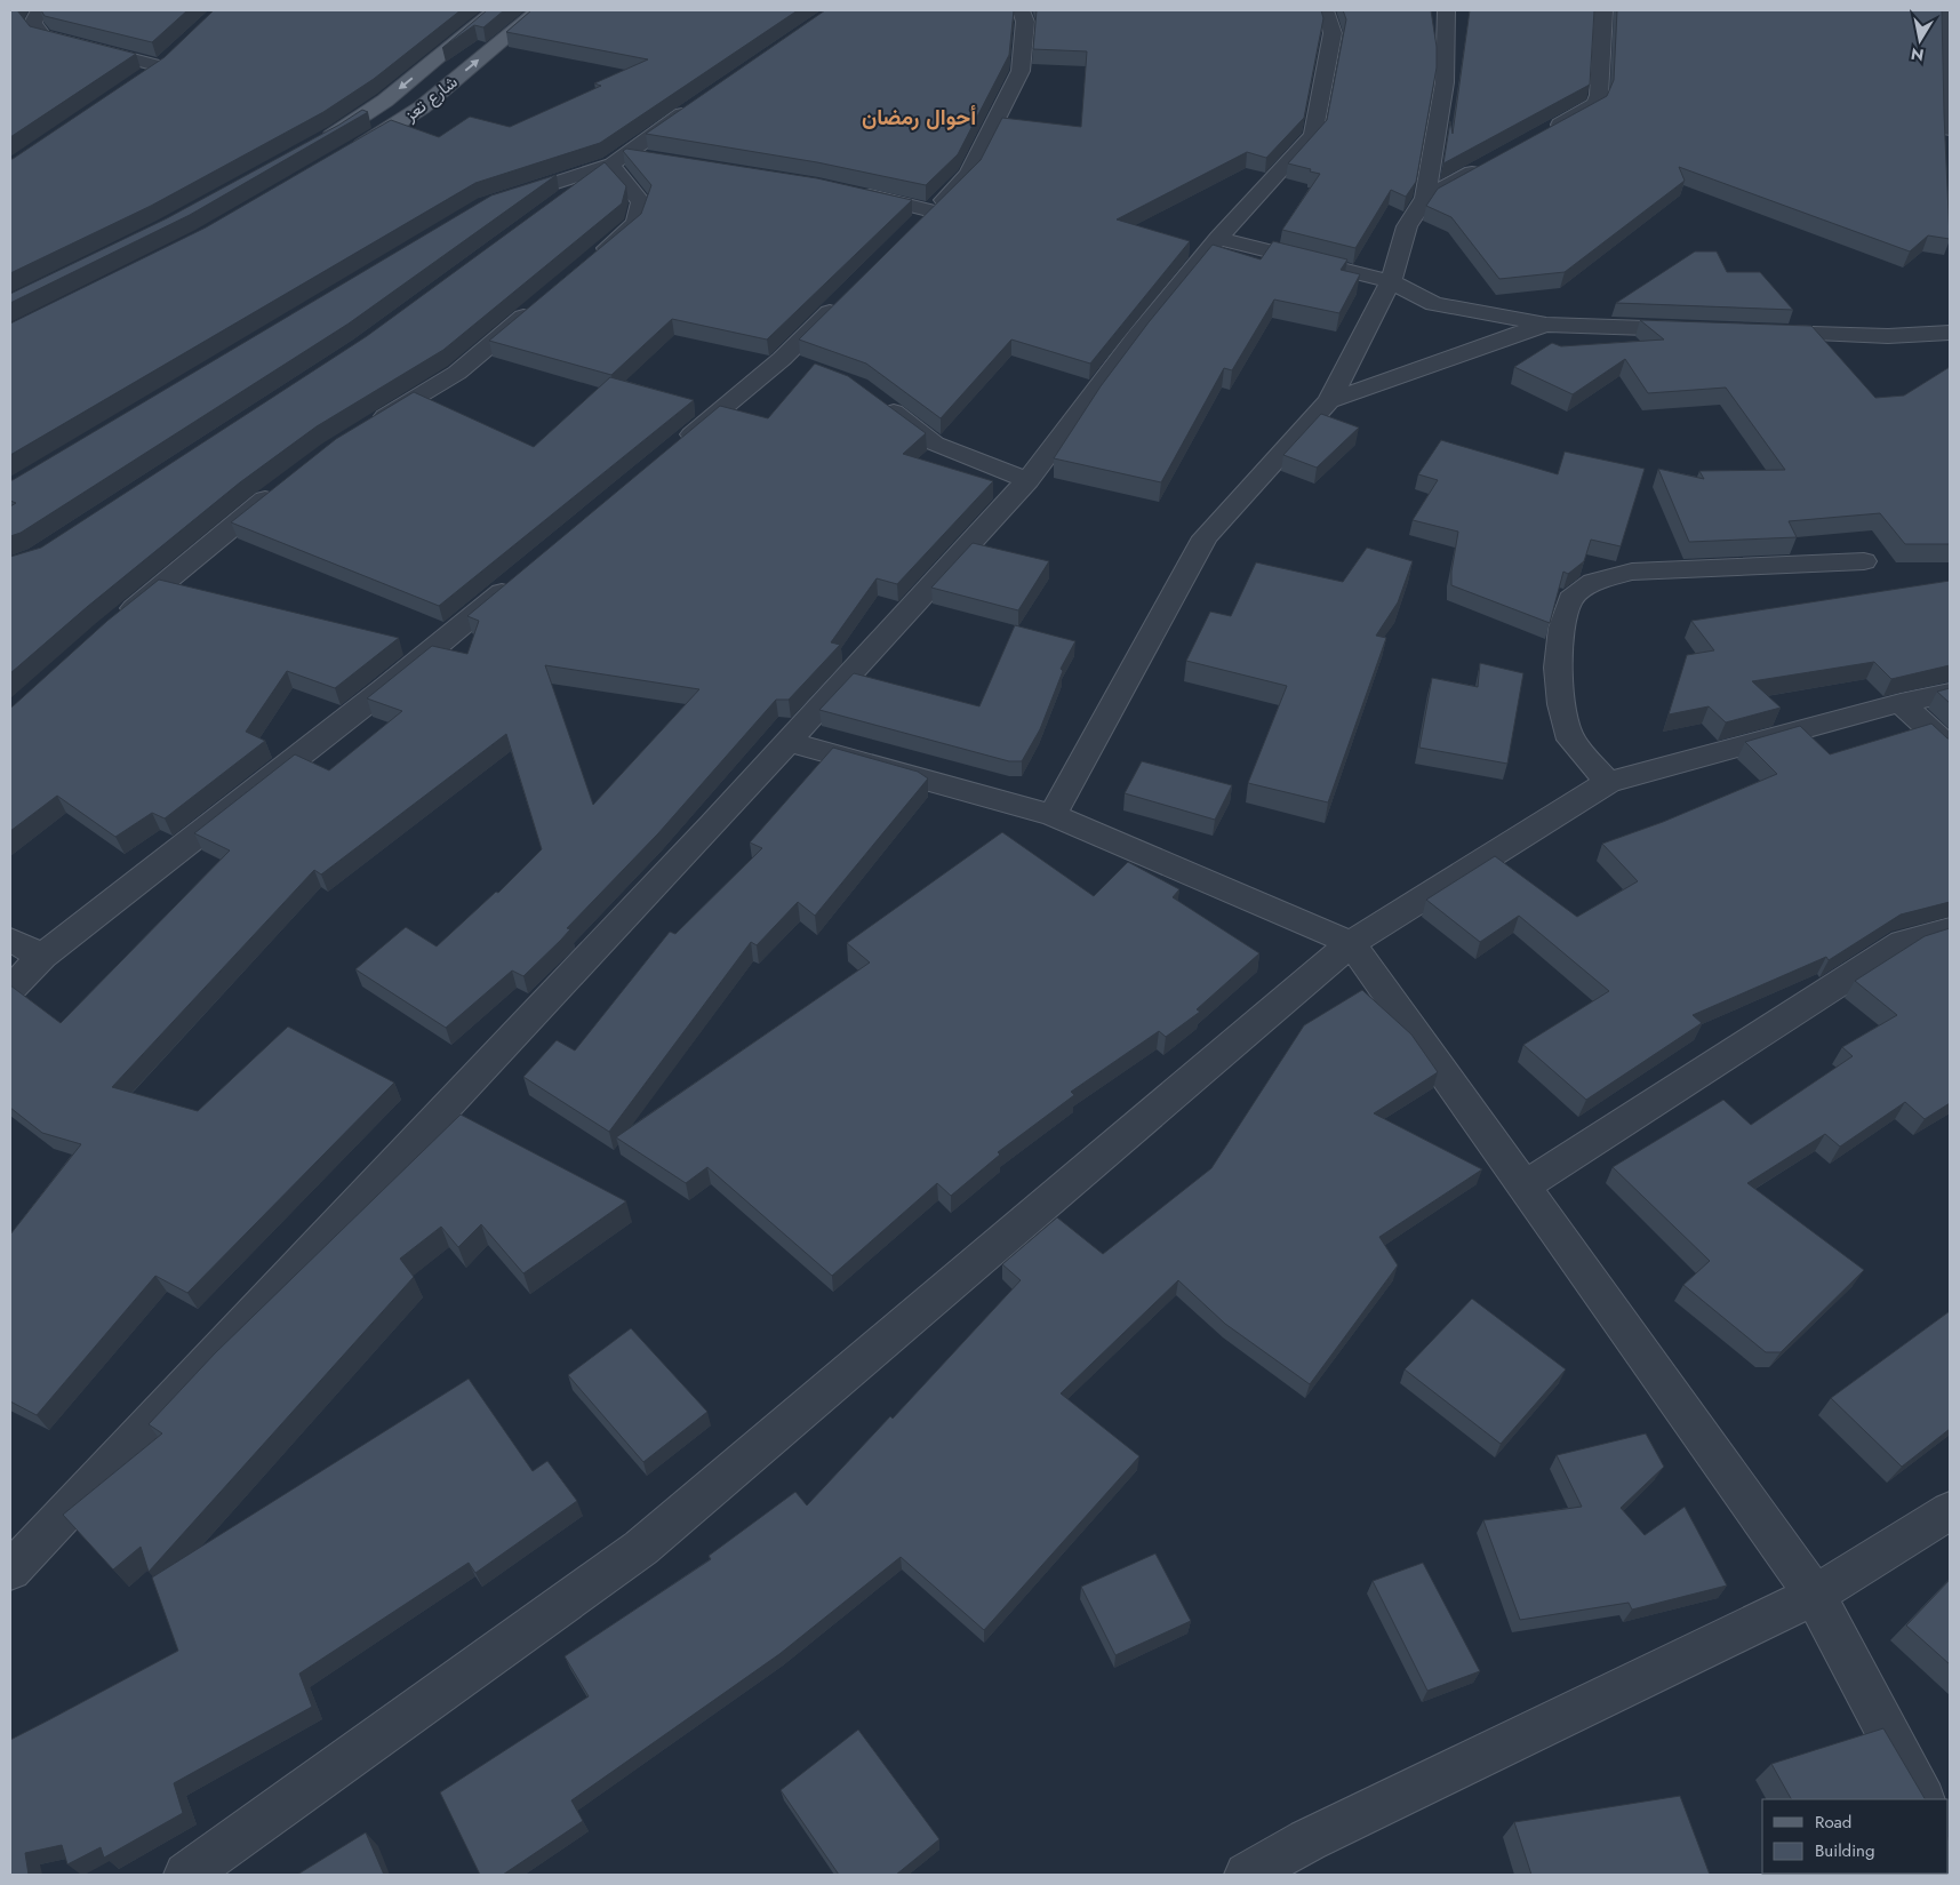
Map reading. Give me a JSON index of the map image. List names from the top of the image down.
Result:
{
  "streets": {
    "main road": ["شارع تعز"]
  },
  "districts": ["أحوال رمضان"],
  "legend": ["Road", "Building"],
  "north": "bottom"
}
